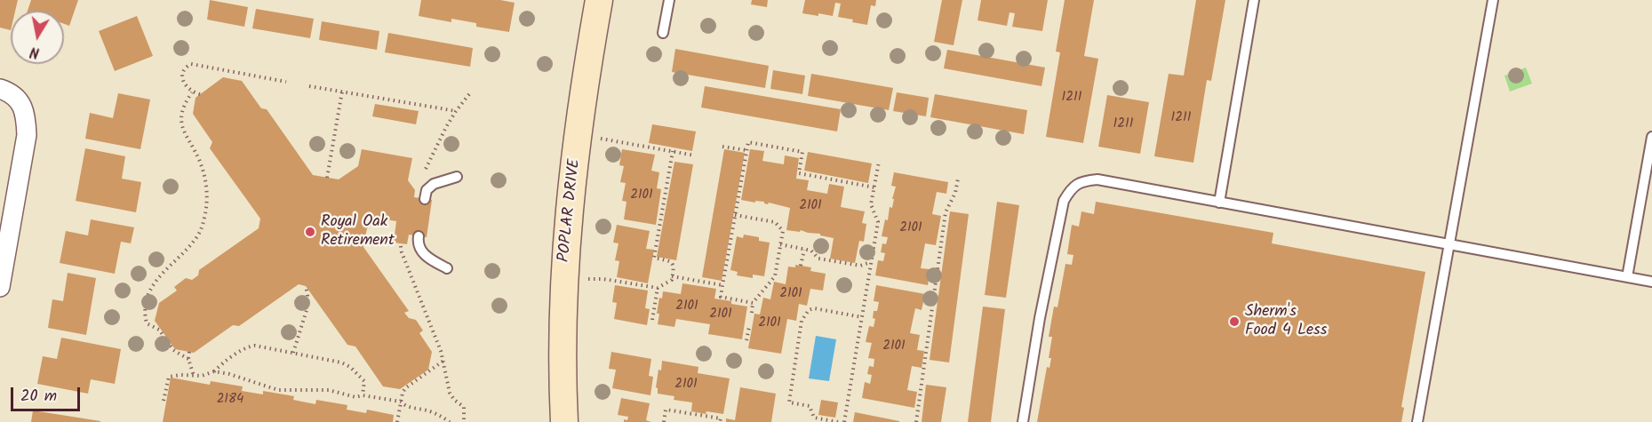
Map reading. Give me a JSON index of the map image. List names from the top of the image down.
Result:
{
  "streets": {
    "main road": ["POPLAR DRIVE"]
  },
  "places": ["Royal Oak Retirement", "Sherm's Food 4 Less"],
  "house_numbers": [
    "1211",
    "1211",
    "1211",
    "2101",
    "2101",
    "2101",
    "2101",
    "2101",
    "2101",
    "2101",
    "2101",
    "2101",
    "2184"
  ],
  "scale_bar": "20 m",
  "north": "bottom"
}
